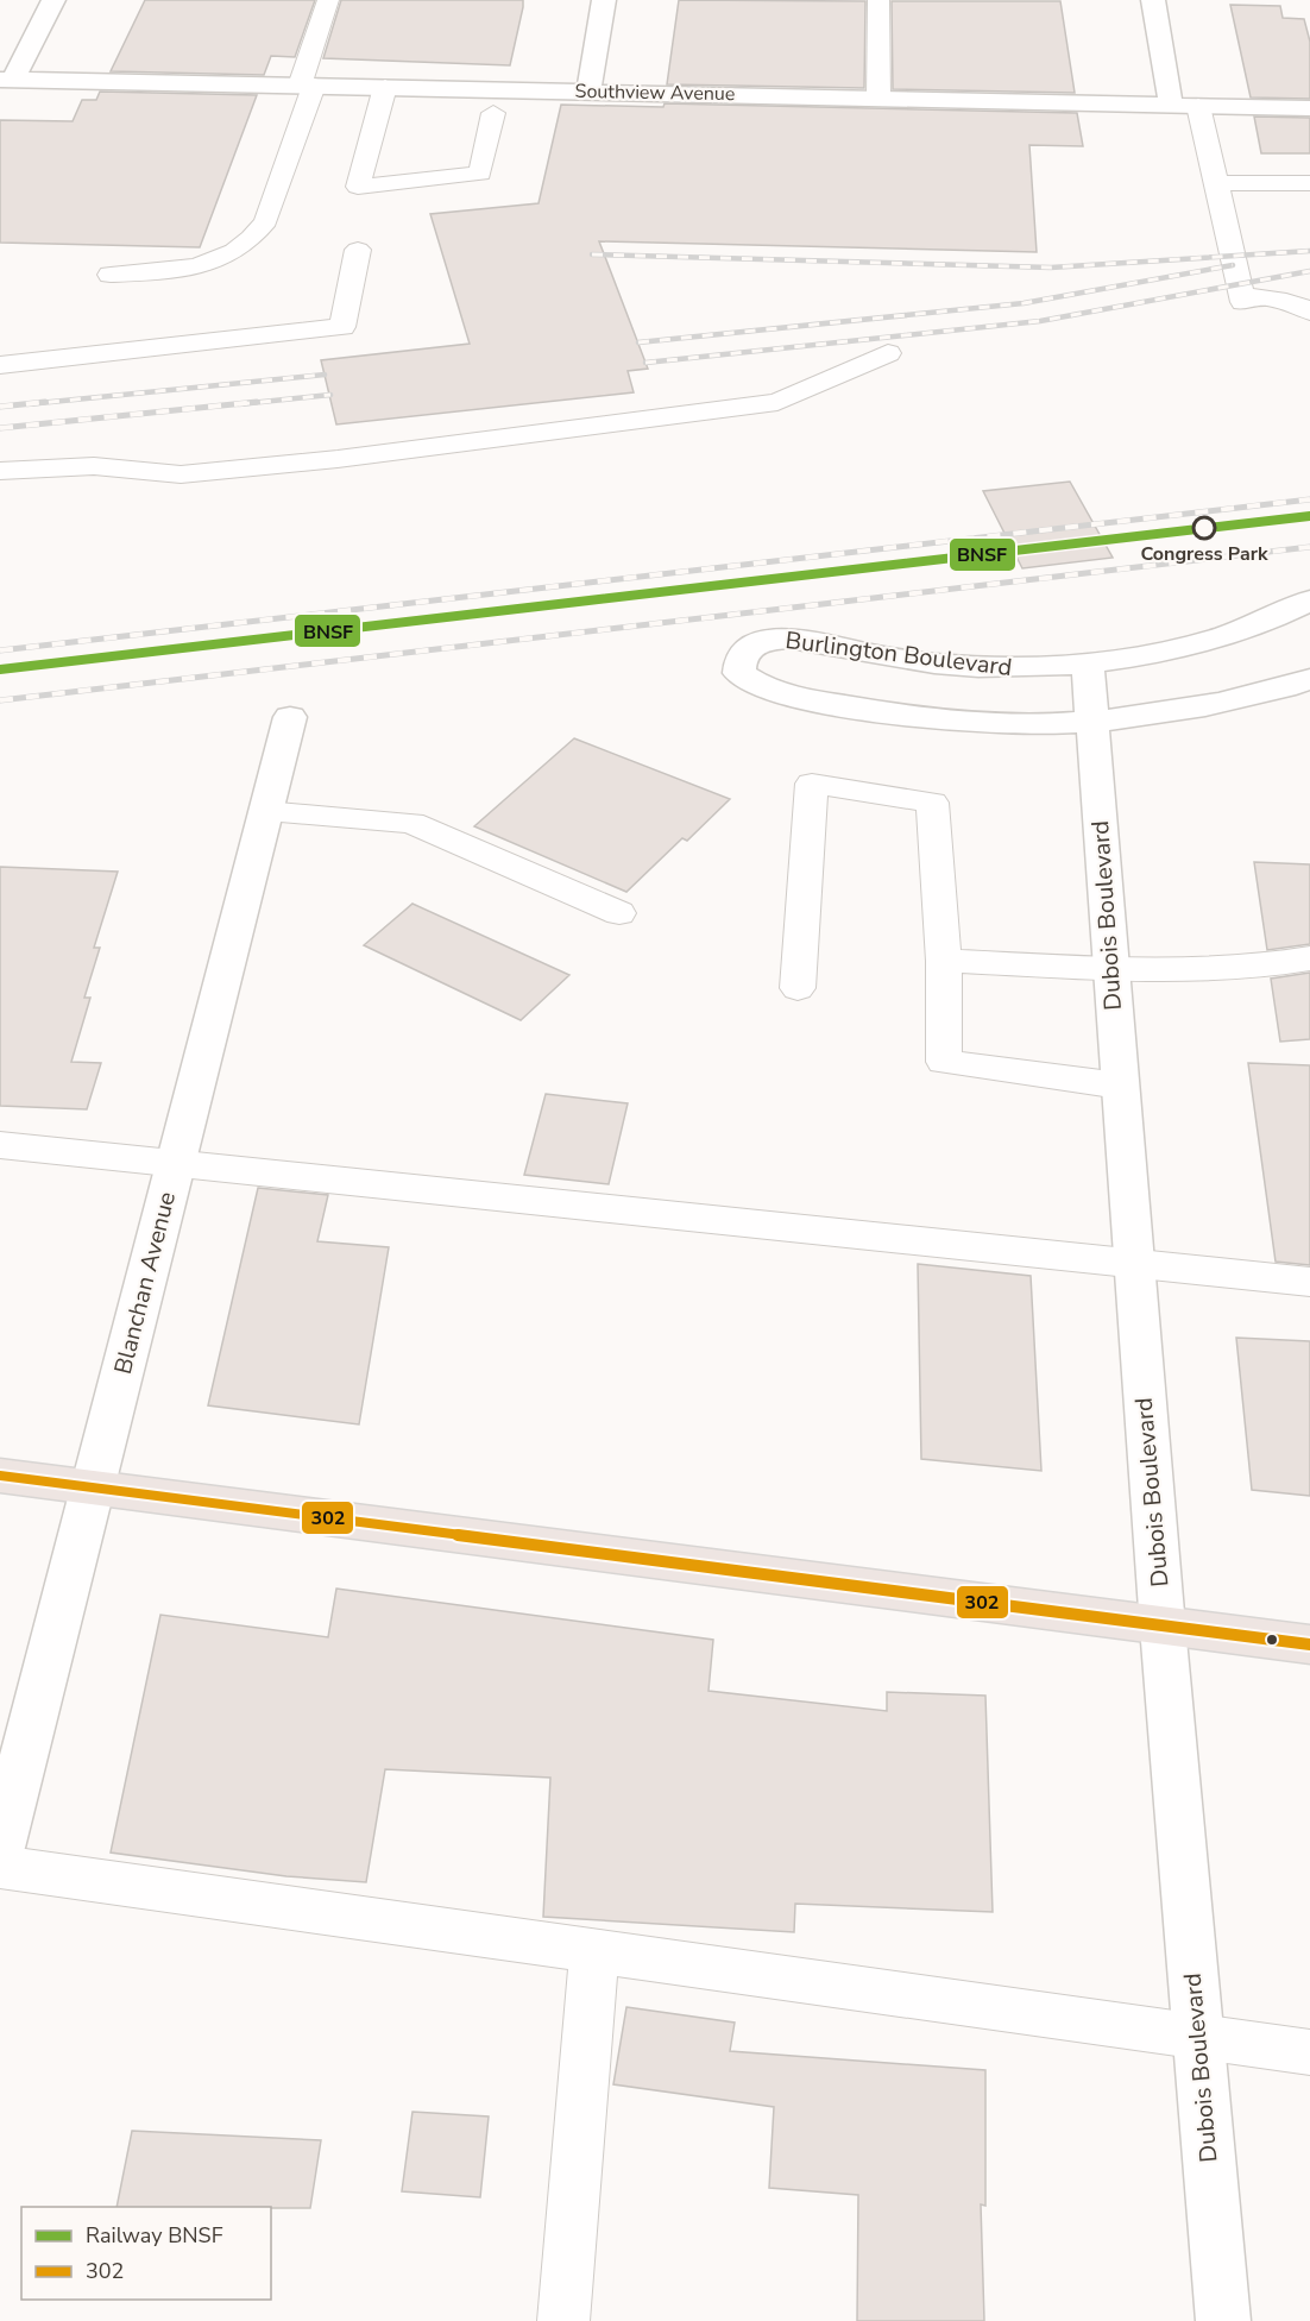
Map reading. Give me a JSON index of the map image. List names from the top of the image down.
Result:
{
  "streets": {
    "street": [
      "Southview Avenue",
      "Burlington Boulevard",
      "Dubois Boulevard",
      "Blanchan Avenue"
    ]
  },
  "crossings": [
    ["Burlington Boulevard", "Dubois Boulevard"]
  ],
  "places": ["Congress Park"],
  "lines": ["rail line BNSF", "transit line 302"],
  "legend": ["Railway BNSF", "302"]
}
